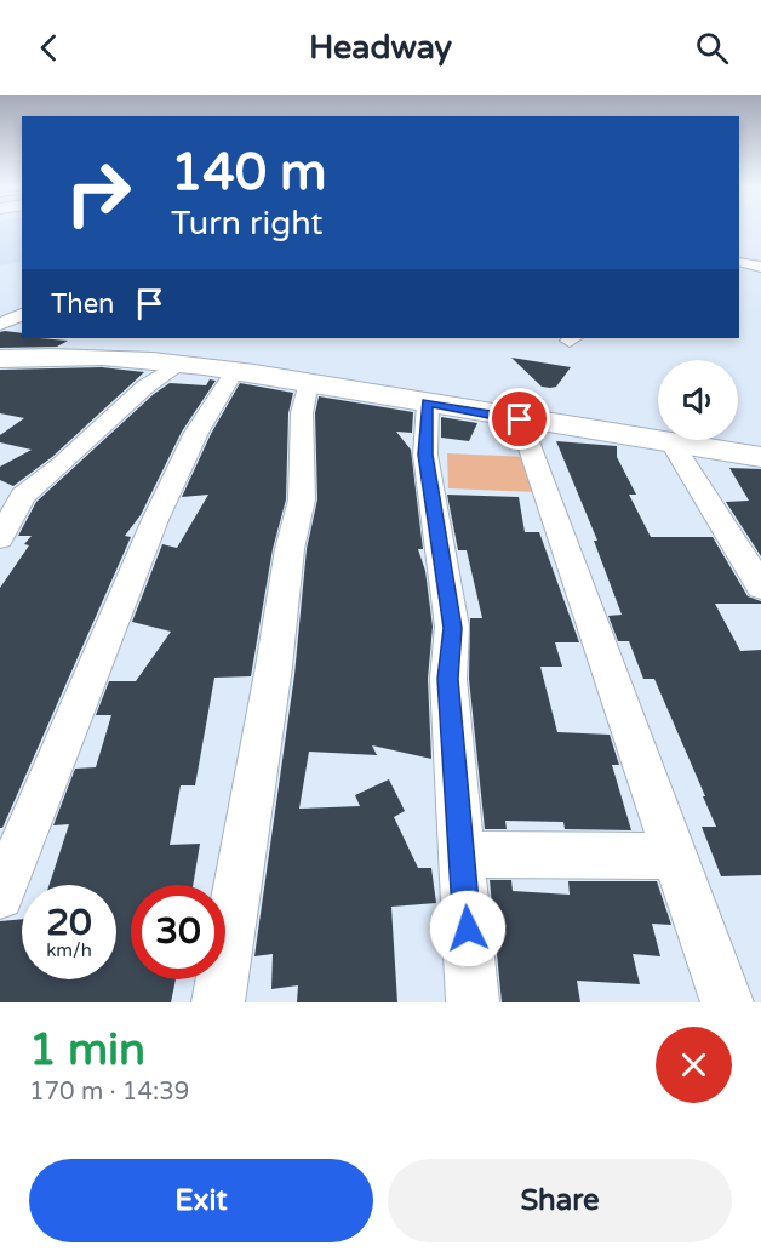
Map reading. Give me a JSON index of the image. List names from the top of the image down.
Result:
{
  "page": {
    "header": "Headway",
    "turn": ["140 m", "Turn right"],
    "then": "Then",
    "speed": "20 km/h",
    "limit": "30",
    "heading": ["1 min", "170 m · 14:39"],
    "buttons": ["Exit", "Share"]
  }
}
